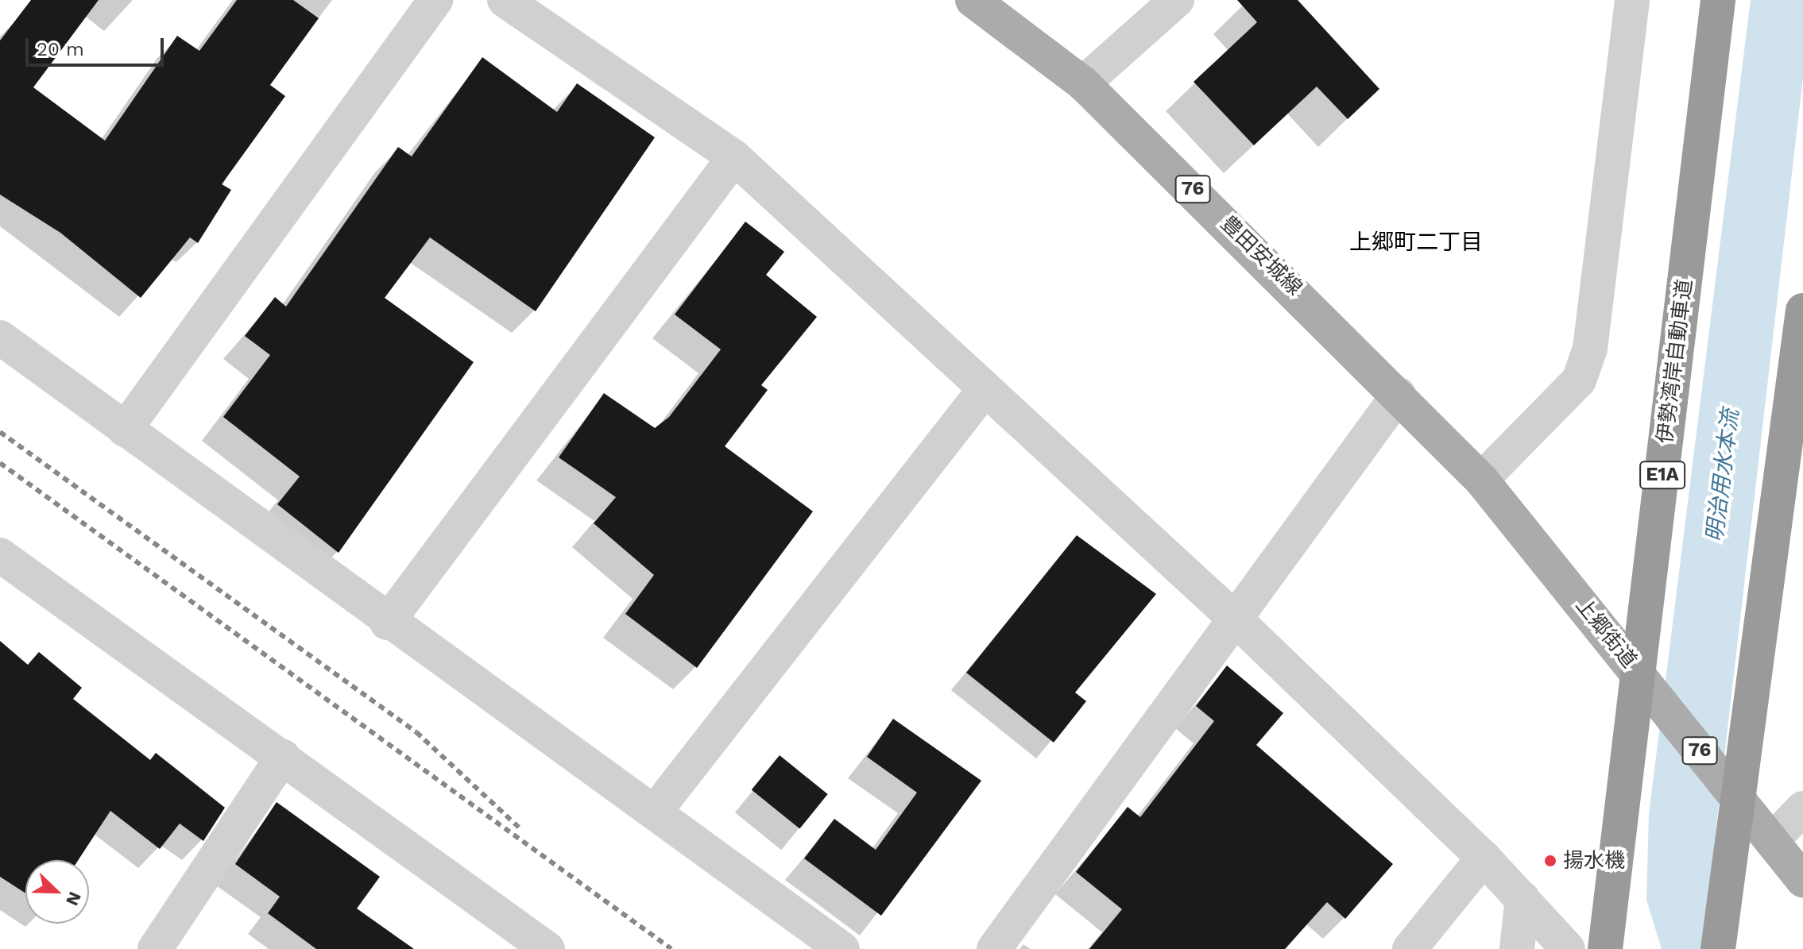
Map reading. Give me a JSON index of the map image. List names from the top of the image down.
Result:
{
  "streets": {
    "highway": ["伊勢湾岸自動車道", "E1A"],
    "main road": ["76", "豊田安城線", "上郷街道"]
  },
  "crossings": [
    ["豊田安城線", "上郷街道"]
  ],
  "districts": ["上郷町二丁目"],
  "water": ["明治用水本流"],
  "places": ["揚水機"],
  "scale_bar": "20 m",
  "north": "bottom right"
}
